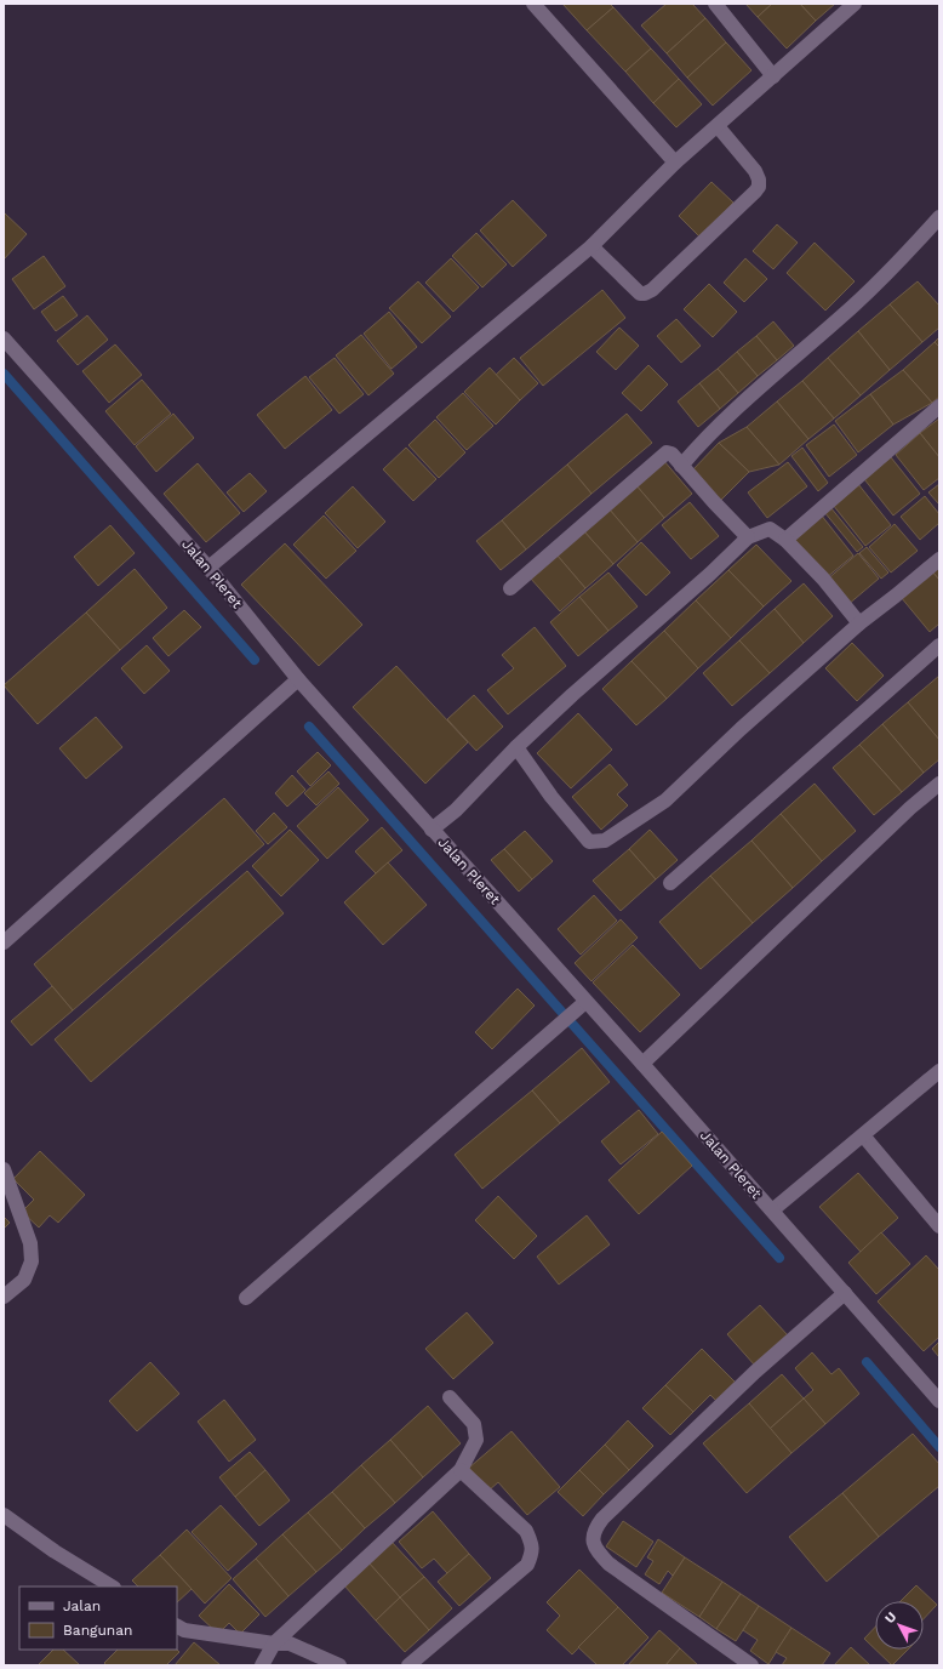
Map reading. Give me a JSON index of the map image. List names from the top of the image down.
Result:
{
  "streets": {
    "street": ["Jalan Pleret"]
  },
  "legend": ["Jalan", "Bangunan"],
  "north": "top left"
}
